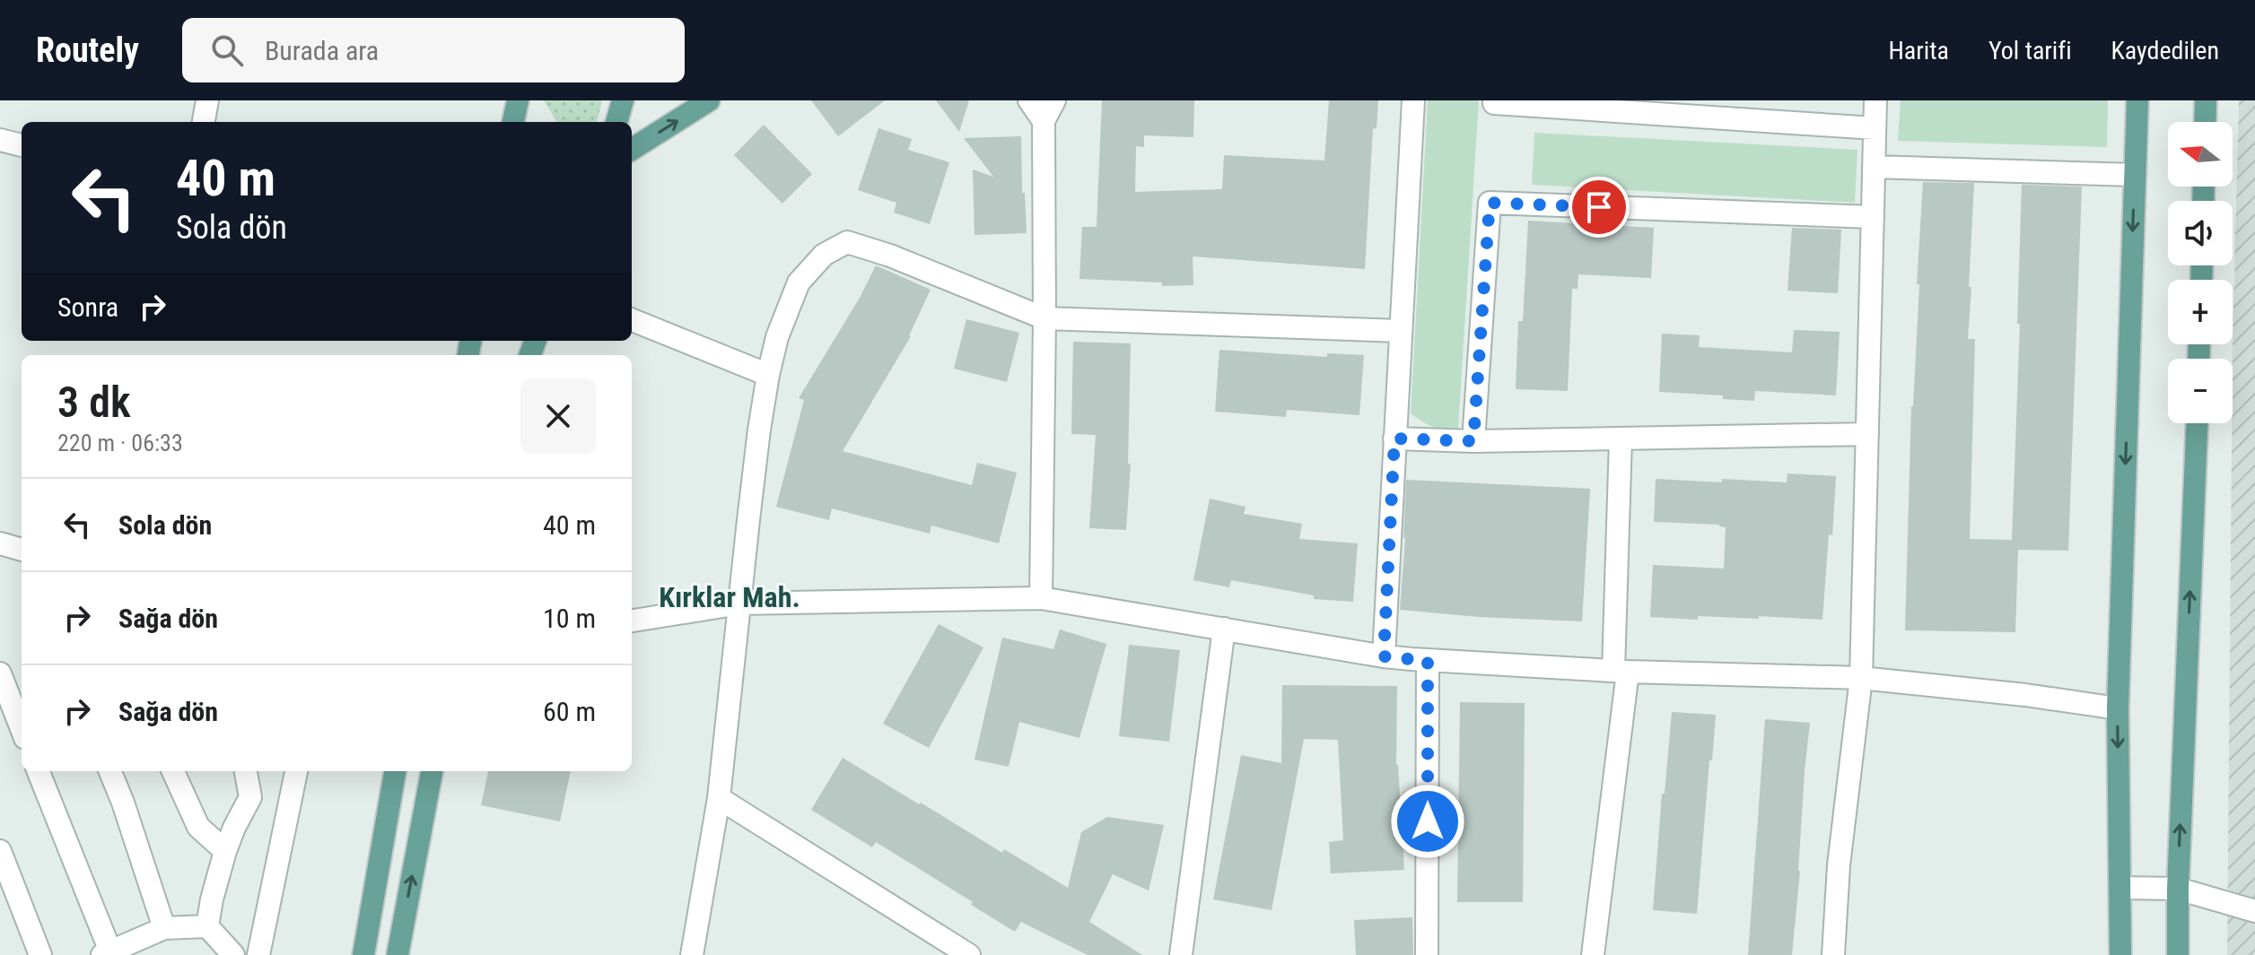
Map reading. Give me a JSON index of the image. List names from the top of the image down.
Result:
{
  "districts": ["Kırklar Mah."],
  "north": "left",
  "page": {
    "header": "Routely",
    "search": "Burada ara",
    "nav": ["Harita", "Yol tarifi", "Kaydedilen"],
    "map_buttons": ["+", "−"],
    "turn": ["40 m", "Sola dön"],
    "then": "Sonra",
    "heading": ["3 dk", "220 m · 06:33"],
    "list": [
      {
        "name": "Sola dön",
        "value": "40 m"
      },
      {
        "name": "Sağa dön",
        "value": "10 m"
      },
      {
        "name": "Sağa dön",
        "value": "60 m"
      }
    ]
  }
}
